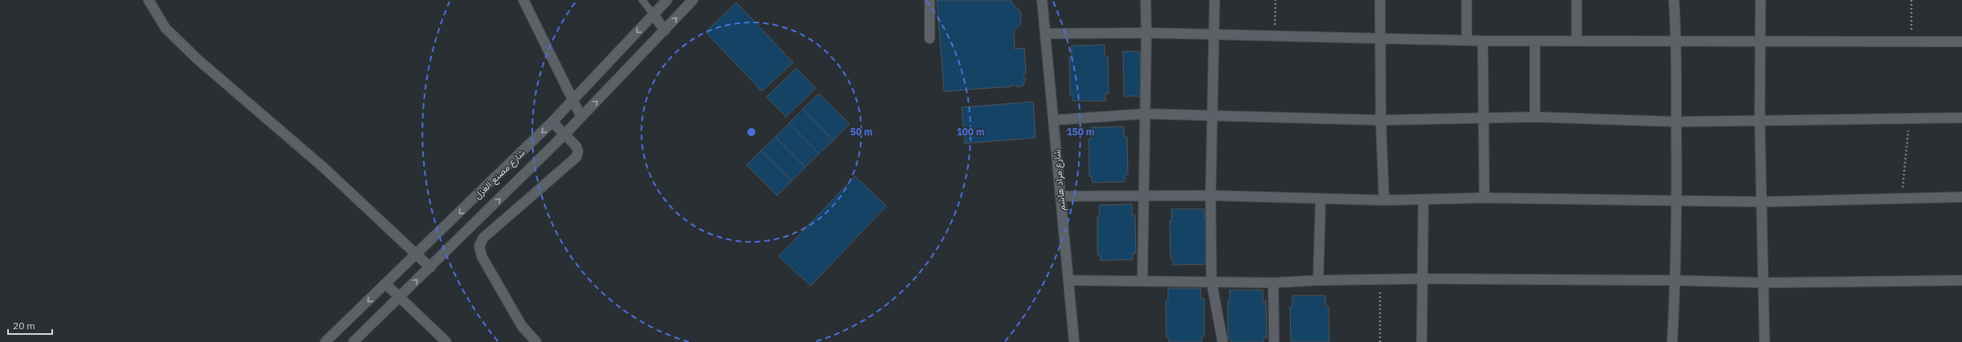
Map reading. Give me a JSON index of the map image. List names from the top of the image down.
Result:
{
  "streets": {
    "street": ["شارع مصنع الغزل", "شارع مراد هاشم"]
  },
  "scale_bar": "20 m",
  "rings": ["50 m", "100 m", "150 m"]
}
